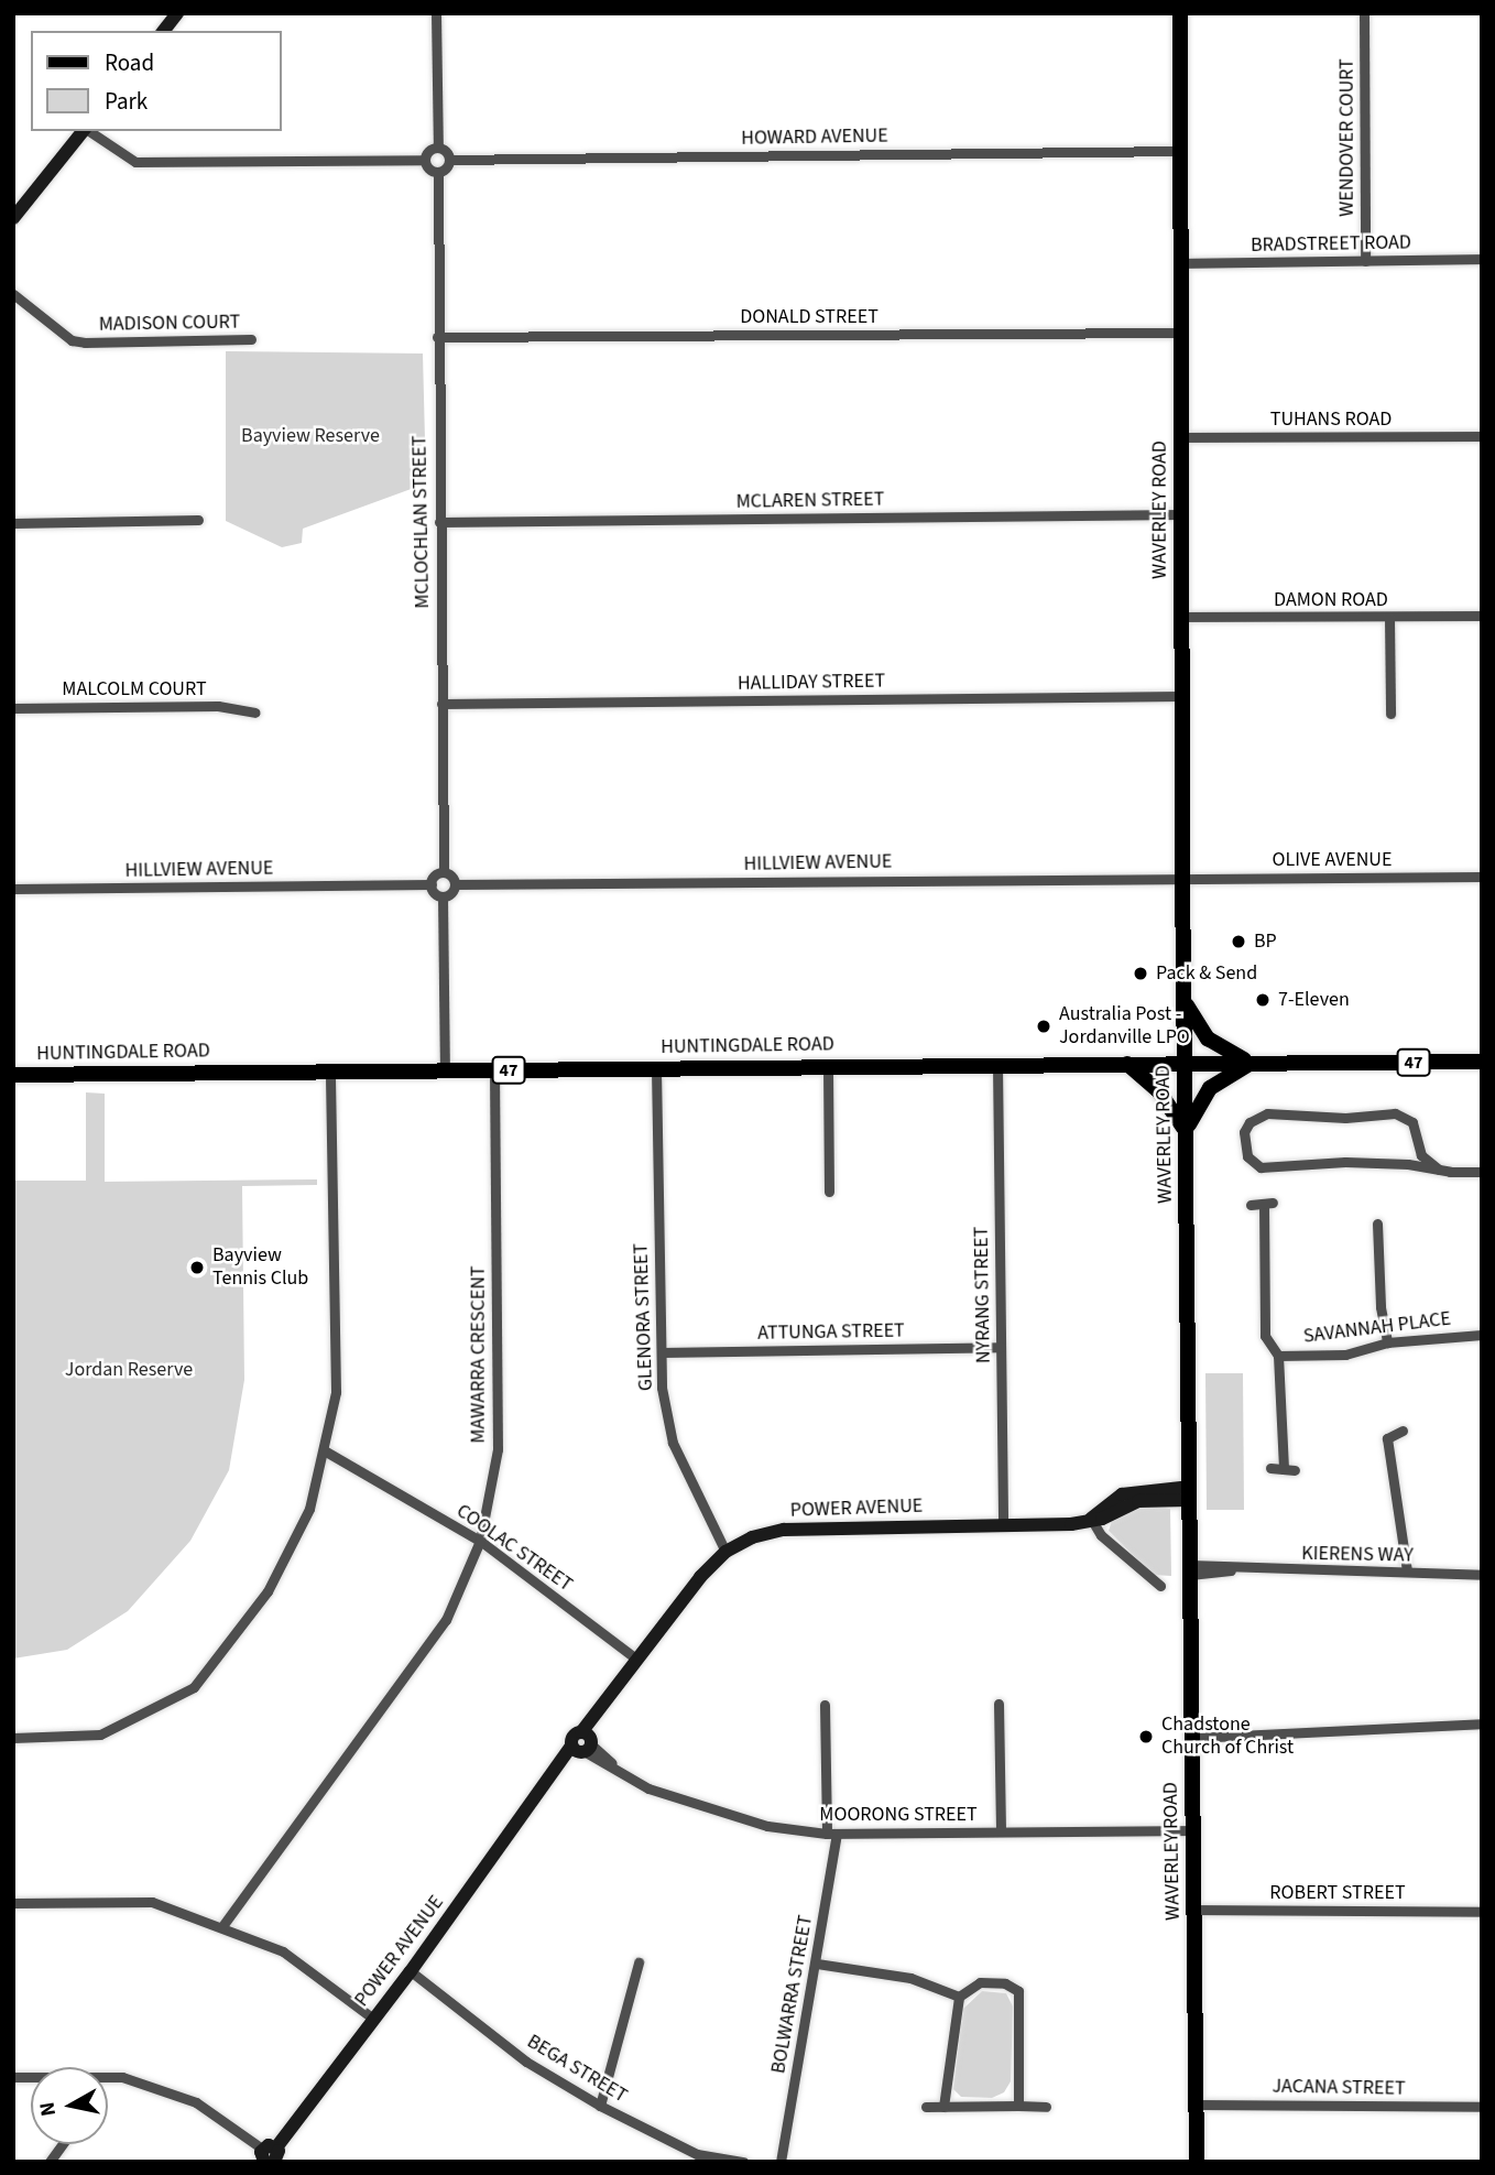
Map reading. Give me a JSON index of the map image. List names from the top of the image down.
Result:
{
  "streets": {
    "main road": ["WAVERLEY ROAD", "HUNTINGDALE ROAD", "47"],
    "street": [
      "HOWARD AVENUE",
      "WENDOVER COURT",
      "BRADSTREET ROAD",
      "DONALD STREET",
      "MADISON COURT",
      "TUHANS ROAD",
      "MCLAREN STREET",
      "MCLOCHLAN STREET",
      "DAMON ROAD",
      "HALLIDAY STREET",
      "MALCOLM COURT",
      "OLIVE AVENUE",
      "HILLVIEW AVENUE",
      "NYRANG STREET",
      "GLENORA STREET",
      "SAVANNAH PLACE",
      "ATTUNGA STREET",
      "MAWARRA CRESCENT",
      "POWER AVENUE",
      "COOLAC STREET",
      "KIERENS WAY",
      "MOORONG STREET",
      "ROBERT STREET",
      "BOLWARRA STREET",
      "BEGA STREET",
      "JACANA STREET"
    ]
  },
  "crossings": [
    ["HOWARD AVENUE", "WAVERLEY ROAD"],
    ["WENDOVER COURT", "BRADSTREET ROAD"],
    ["BRADSTREET ROAD", "WAVERLEY ROAD"],
    ["DONALD STREET", "WAVERLEY ROAD"],
    ["DONALD STREET", "MCLOCHLAN STREET"],
    ["TUHANS ROAD", "WAVERLEY ROAD"],
    ["MCLAREN STREET", "WAVERLEY ROAD"],
    ["MCLAREN STREET", "MCLOCHLAN STREET"],
    ["WAVERLEY ROAD", "DAMON ROAD"],
    ["WAVERLEY ROAD", "HALLIDAY STREET"],
    ["WAVERLEY ROAD", "OLIVE AVENUE"],
    ["WAVERLEY ROAD", "HILLVIEW AVENUE"],
    ["WAVERLEY ROAD", "HUNTINGDALE ROAD"],
    ["WAVERLEY ROAD", "POWER AVENUE"],
    ["WAVERLEY ROAD", "KIERENS WAY"],
    ["WAVERLEY ROAD", "MOORONG STREET"],
    ["WAVERLEY ROAD", "ROBERT STREET"],
    ["WAVERLEY ROAD", "JACANA STREET"],
    ["MCLOCHLAN STREET", "HALLIDAY STREET"],
    ["OLIVE AVENUE", "HILLVIEW AVENUE"],
    ["HUNTINGDALE ROAD", "NYRANG STREET"],
    ["HUNTINGDALE ROAD", "GLENORA STREET"],
    ["HUNTINGDALE ROAD", "MAWARRA CRESCENT"],
    ["NYRANG STREET", "ATTUNGA STREET"],
    ["NYRANG STREET", "POWER AVENUE"],
    ["GLENORA STREET", "ATTUNGA STREET"],
    ["GLENORA STREET", "POWER AVENUE"],
    ["MAWARRA CRESCENT", "COOLAC STREET"],
    ["POWER AVENUE", "COOLAC STREET"],
    ["POWER AVENUE", "MOORONG STREET"],
    ["POWER AVENUE", "BEGA STREET"],
    ["MOORONG STREET", "BOLWARRA STREET"]
  ],
  "parks": ["Bayview Reserve", "Jordan Reserve"],
  "places": [
    "BP",
    "Pack & Send",
    "7-Eleven",
    "Australia Post - Jordanville LPO",
    "Bayview Tennis Club",
    "Chadstone Church of Christ"
  ],
  "legend": ["Road", "Park"],
  "north": "left"
}
